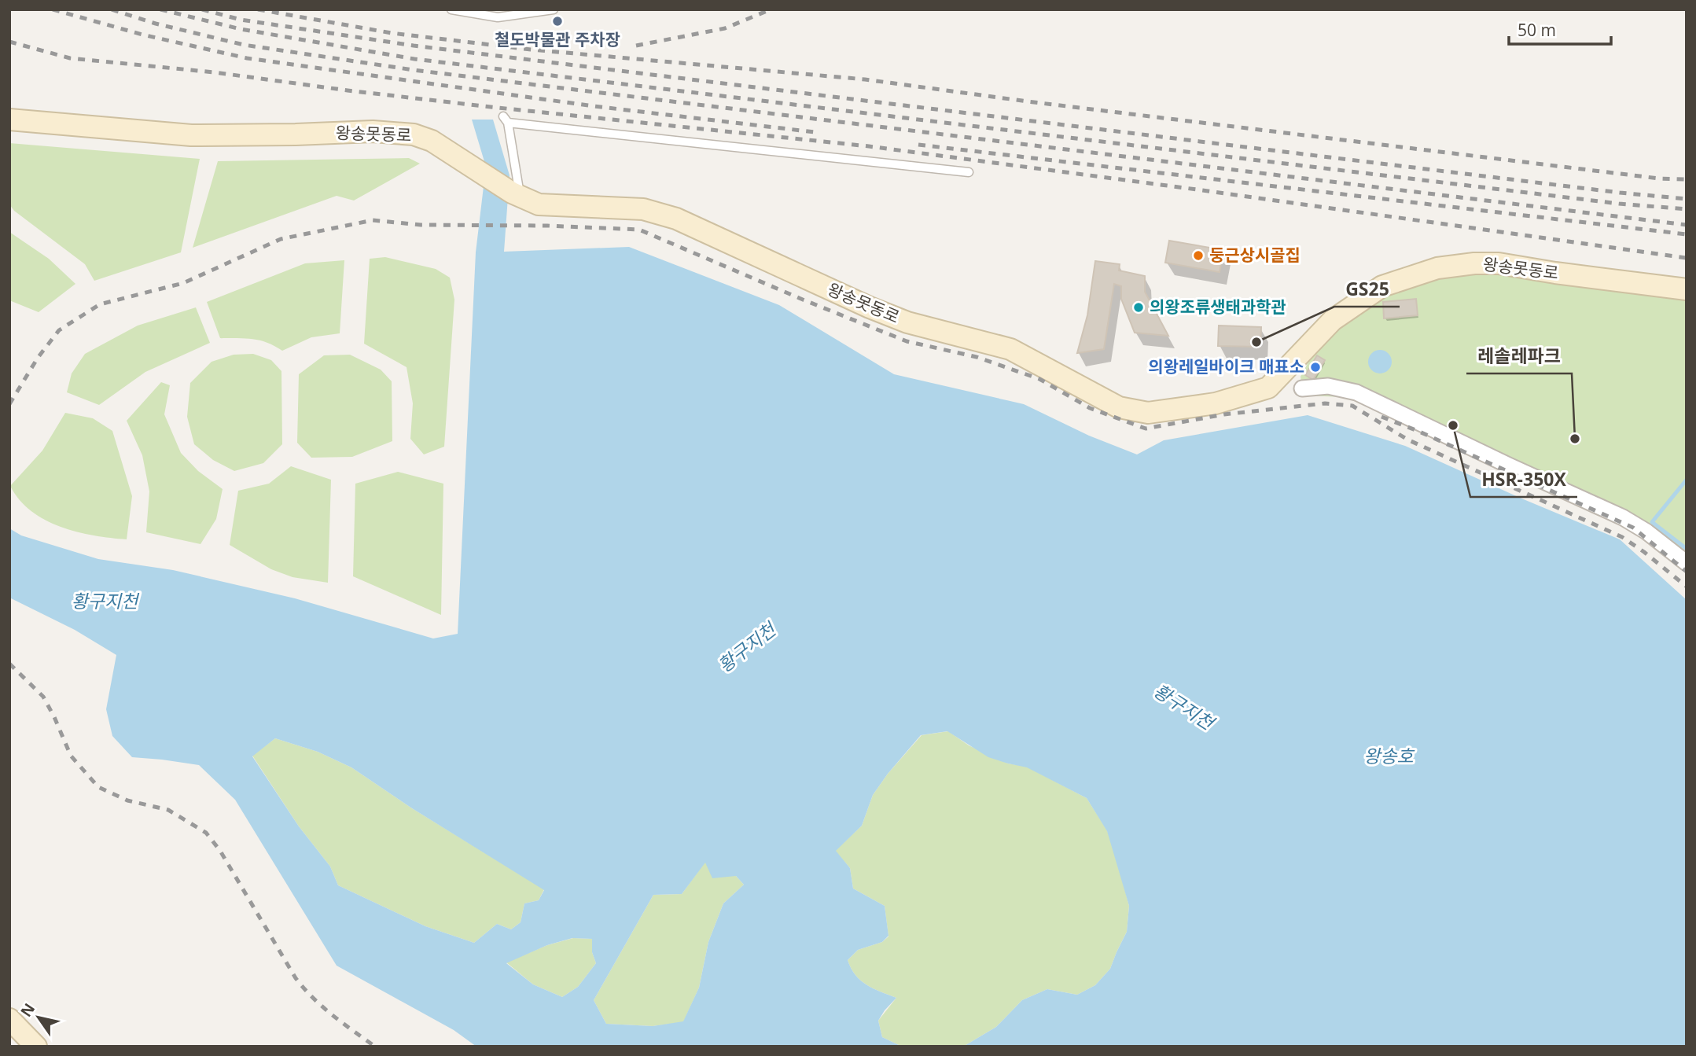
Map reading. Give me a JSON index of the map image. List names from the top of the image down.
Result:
{
  "streets": {
    "street": ["왕송못동로"]
  },
  "water": ["황구지천", "왕송호"],
  "places": [
    "철도박물관 주차장",
    "둥근상시골집",
    "의왕조류생태과학관",
    "GS25",
    "의왕레일바이크 매표소",
    "HSR-350X",
    "레솔레파크"
  ],
  "scale_bar": "50 m",
  "north": "top left"
}
